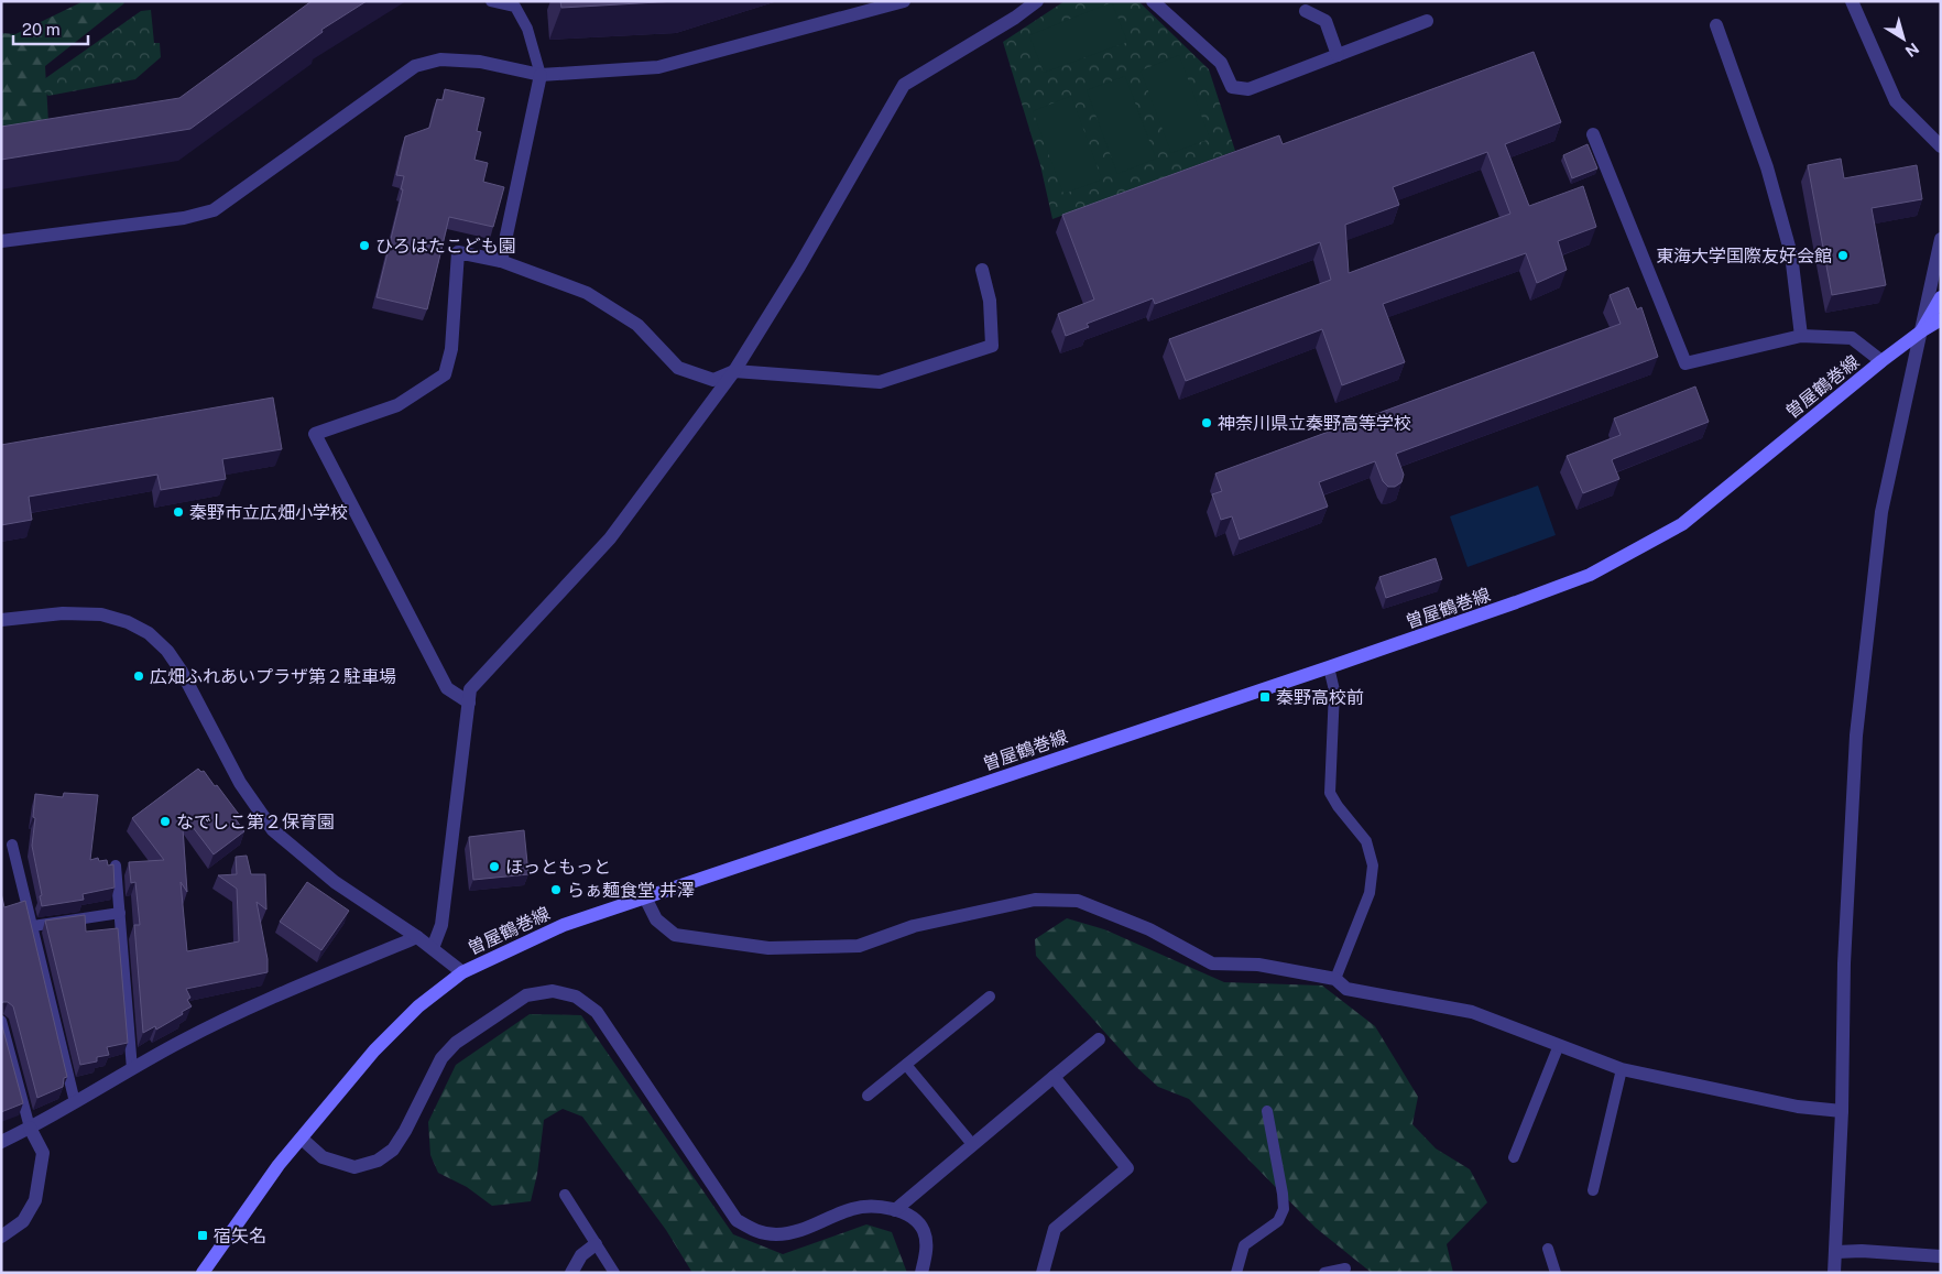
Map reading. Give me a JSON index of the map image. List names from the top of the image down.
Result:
{
  "streets": {
    "main road": ["曽屋鶴巻線"]
  },
  "places": {
    "other": [
      "ひろはたこども園",
      "東海大学国際友好会館",
      "神奈川県立秦野高等学校",
      "秦野市立広畑小学校",
      "広畑ふれあいプラザ第２駐車場",
      "なでしこ第２保育園",
      "ほっともっと",
      "らぁ麺食堂 井澤"
    ],
    "transit": ["秦野高校前", "宿矢名"]
  },
  "scale_bar": "20 m",
  "north": "bottom right"
}
